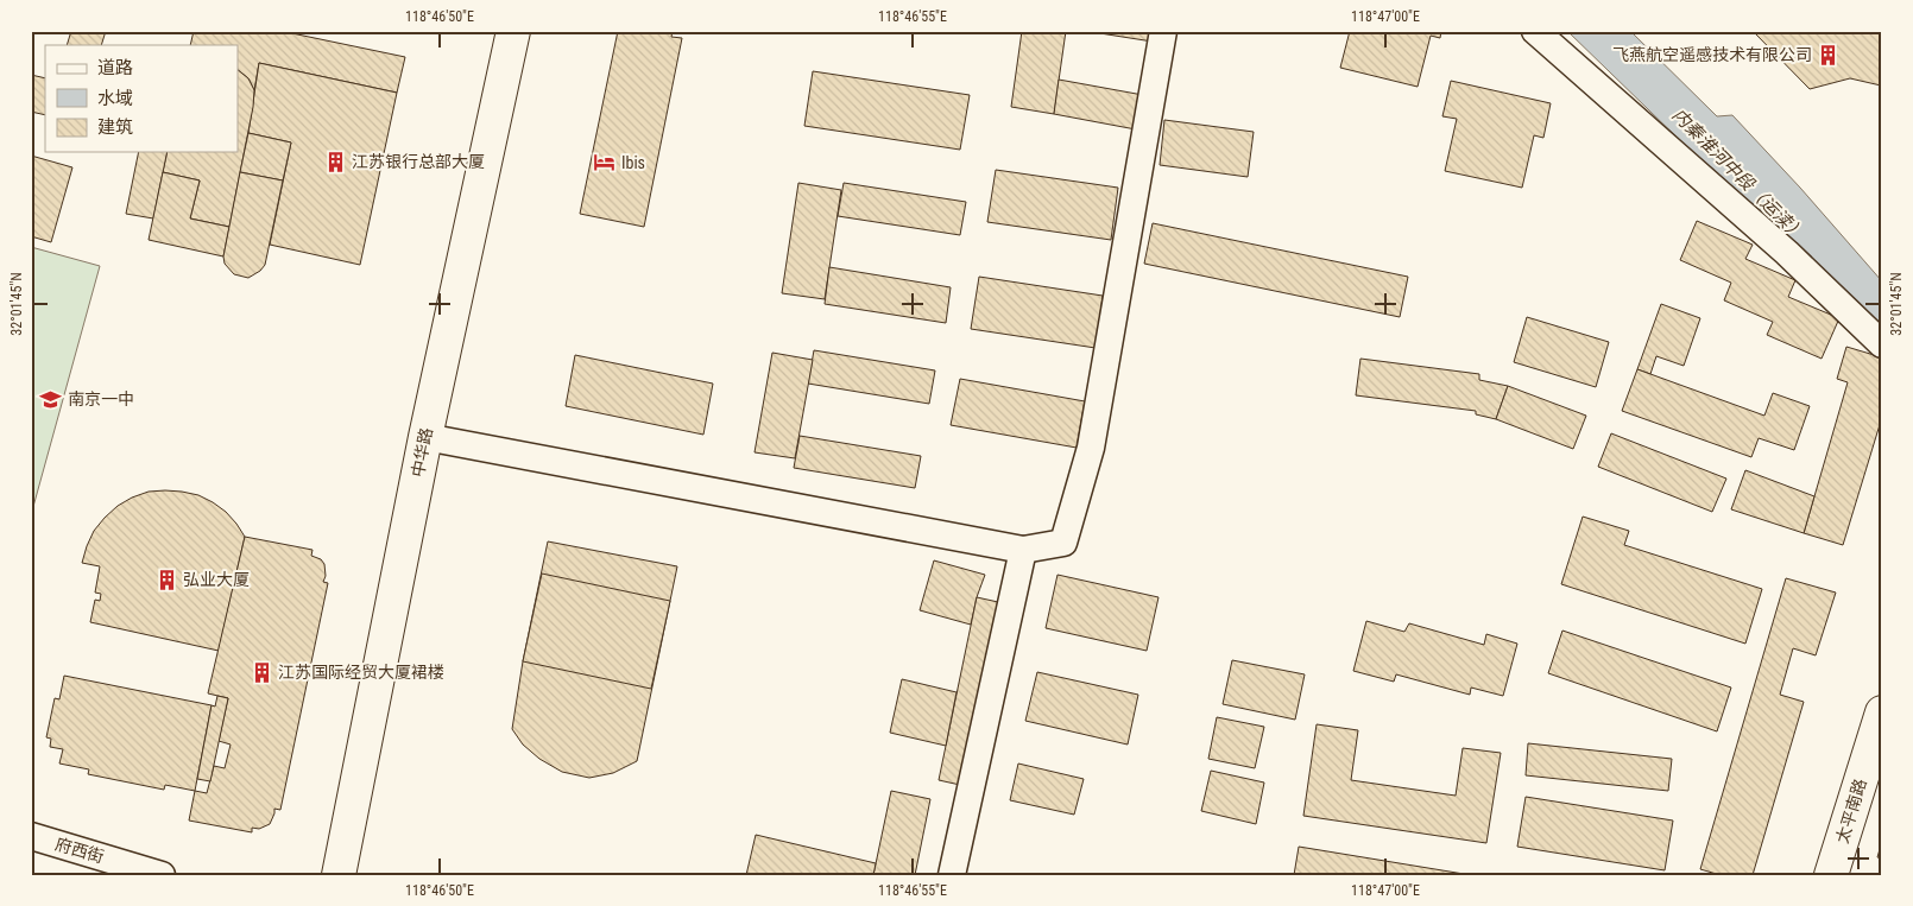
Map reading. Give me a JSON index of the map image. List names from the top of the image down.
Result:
{
  "streets": {
    "main road": ["中华路", "太平南路"],
    "street": ["府西街"]
  },
  "water": ["内秦淮河中段（运渎）"],
  "places": {
    "building": [
      "飞燕航空遥感技术有限公司",
      "江苏银行总部大厦",
      "弘业大厦",
      "江苏国际经贸大厦裙楼"
    ],
    "hotel": ["Ibis"],
    "school or university": ["南京一中"]
  },
  "legend": ["道路", "水域", "建筑"],
  "coordinates": [
    "118°46'50\"E",
    "118°46'55\"E",
    "118°47'00\"E",
    "32°01'45\"N"
  ]
}
